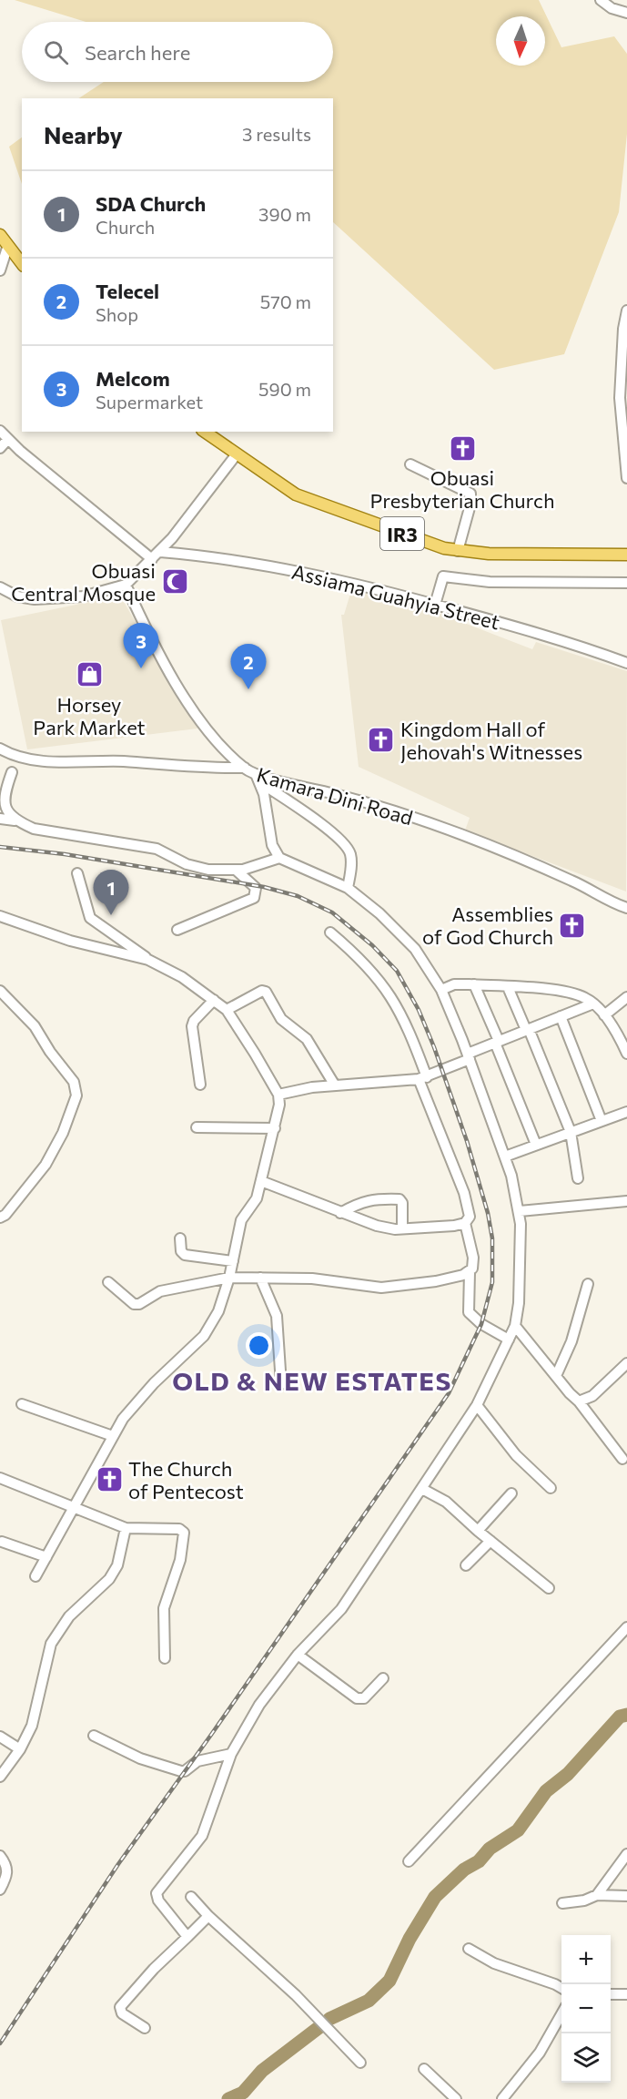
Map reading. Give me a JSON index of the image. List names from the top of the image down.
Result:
{
  "streets": {
    "main road": ["IR3"],
    "street": ["Assiama Guahyia Street", "Kamara Dini Road"]
  },
  "districts": ["OLD & NEW ESTATES"],
  "places": {
    "church": [
      "Obuasi Presbyterian Church",
      "Kingdom Hall of Jehovah's Witnesses",
      "Assemblies of God Church",
      "The Church of Pentecost"
    ],
    "mosque": ["Obuasi Central Mosque"],
    "shop": ["Horsey Park Market"]
  },
  "north": "bottom",
  "page": {
    "search": "Search here",
    "heading": ["Nearby", "3 results"],
    "list": [
      {
        "mark": "1",
        "name": "SDA Church",
        "note": "Church",
        "value": "390 m"
      },
      {
        "mark": "2",
        "name": "Telecel",
        "note": "Shop",
        "value": "570 m"
      },
      {
        "mark": "3",
        "name": "Melcom",
        "note": "Supermarket",
        "value": "590 m"
      }
    ],
    "pins": ["3", "2", "1"],
    "map_buttons": ["+", "−"]
  }
}
